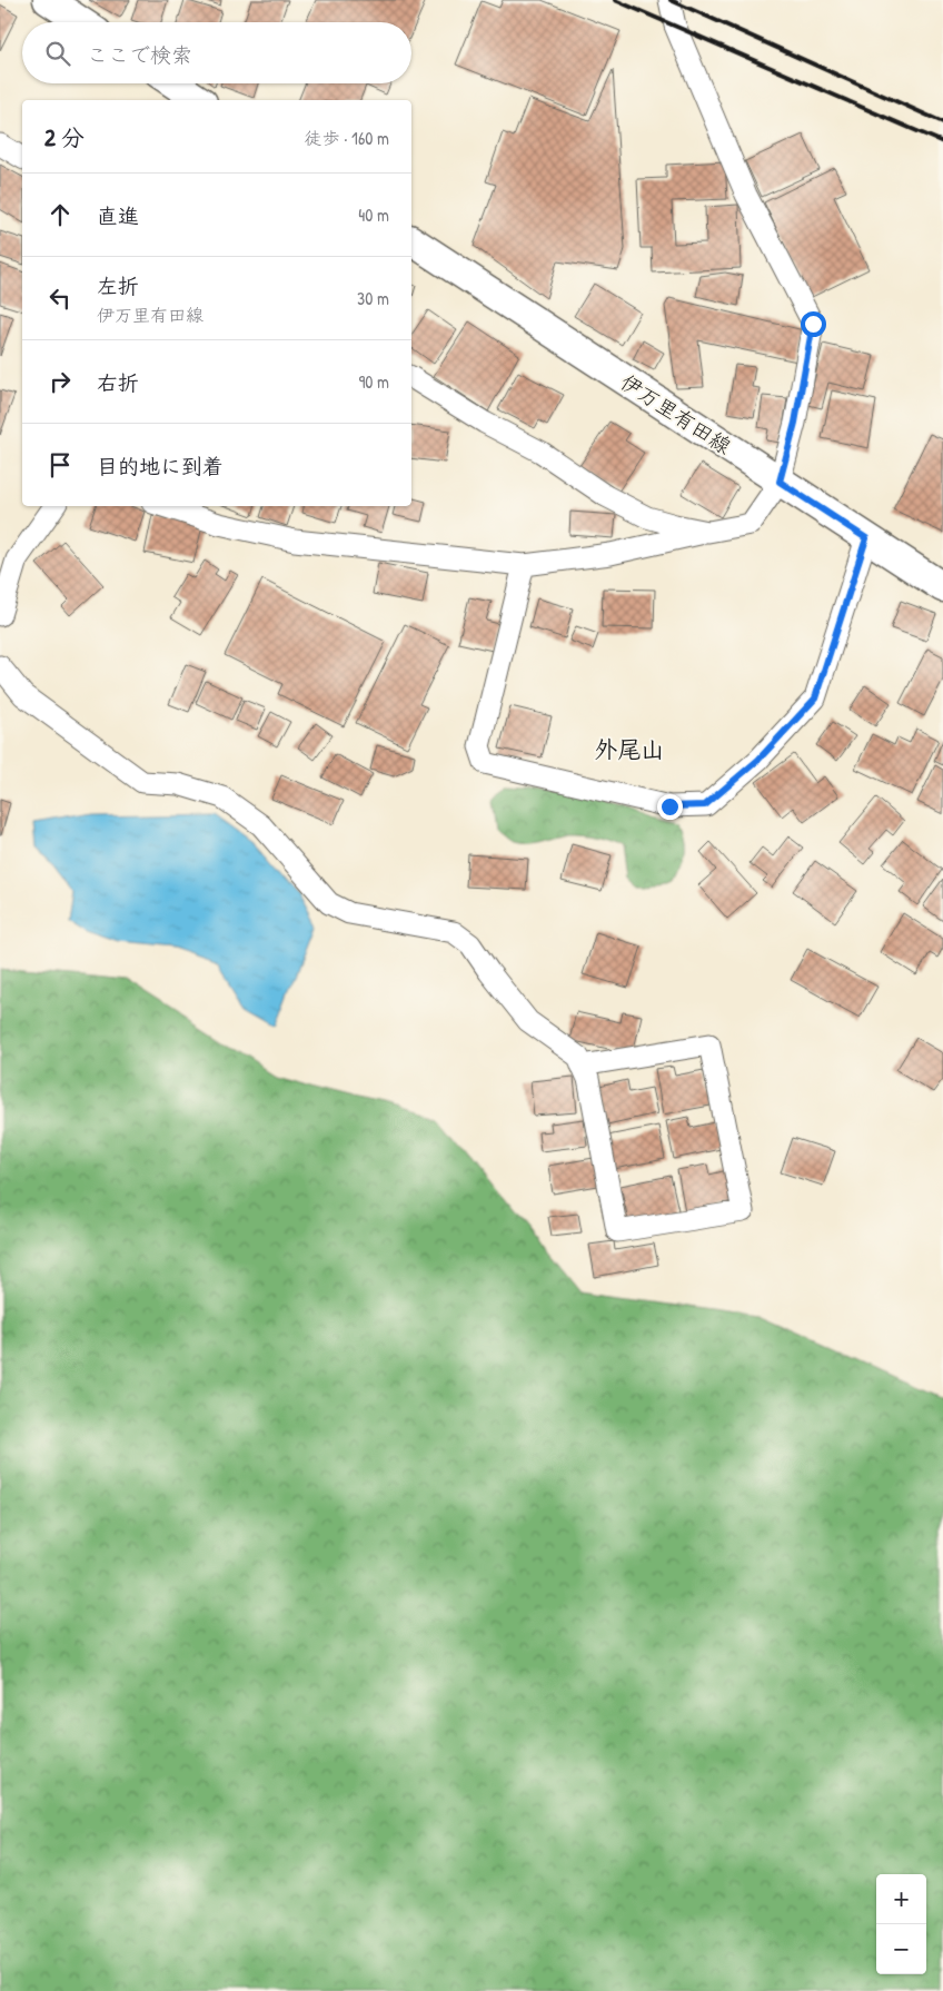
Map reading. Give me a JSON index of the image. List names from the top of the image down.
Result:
{
  "streets": {
    "main road": ["伊万里有田線"]
  },
  "districts": ["外尾山"],
  "page": {
    "search": "ここで検索",
    "heading": ["2 分", "徒歩 · 160 m"],
    "list": [
      ["直進", "40 m"],
      ["左折", "伊万里有田線", "30 m"],
      ["右折", "90 m"],
      "目的地に到着"
    ],
    "map_buttons": ["+", "−"]
  }
}
